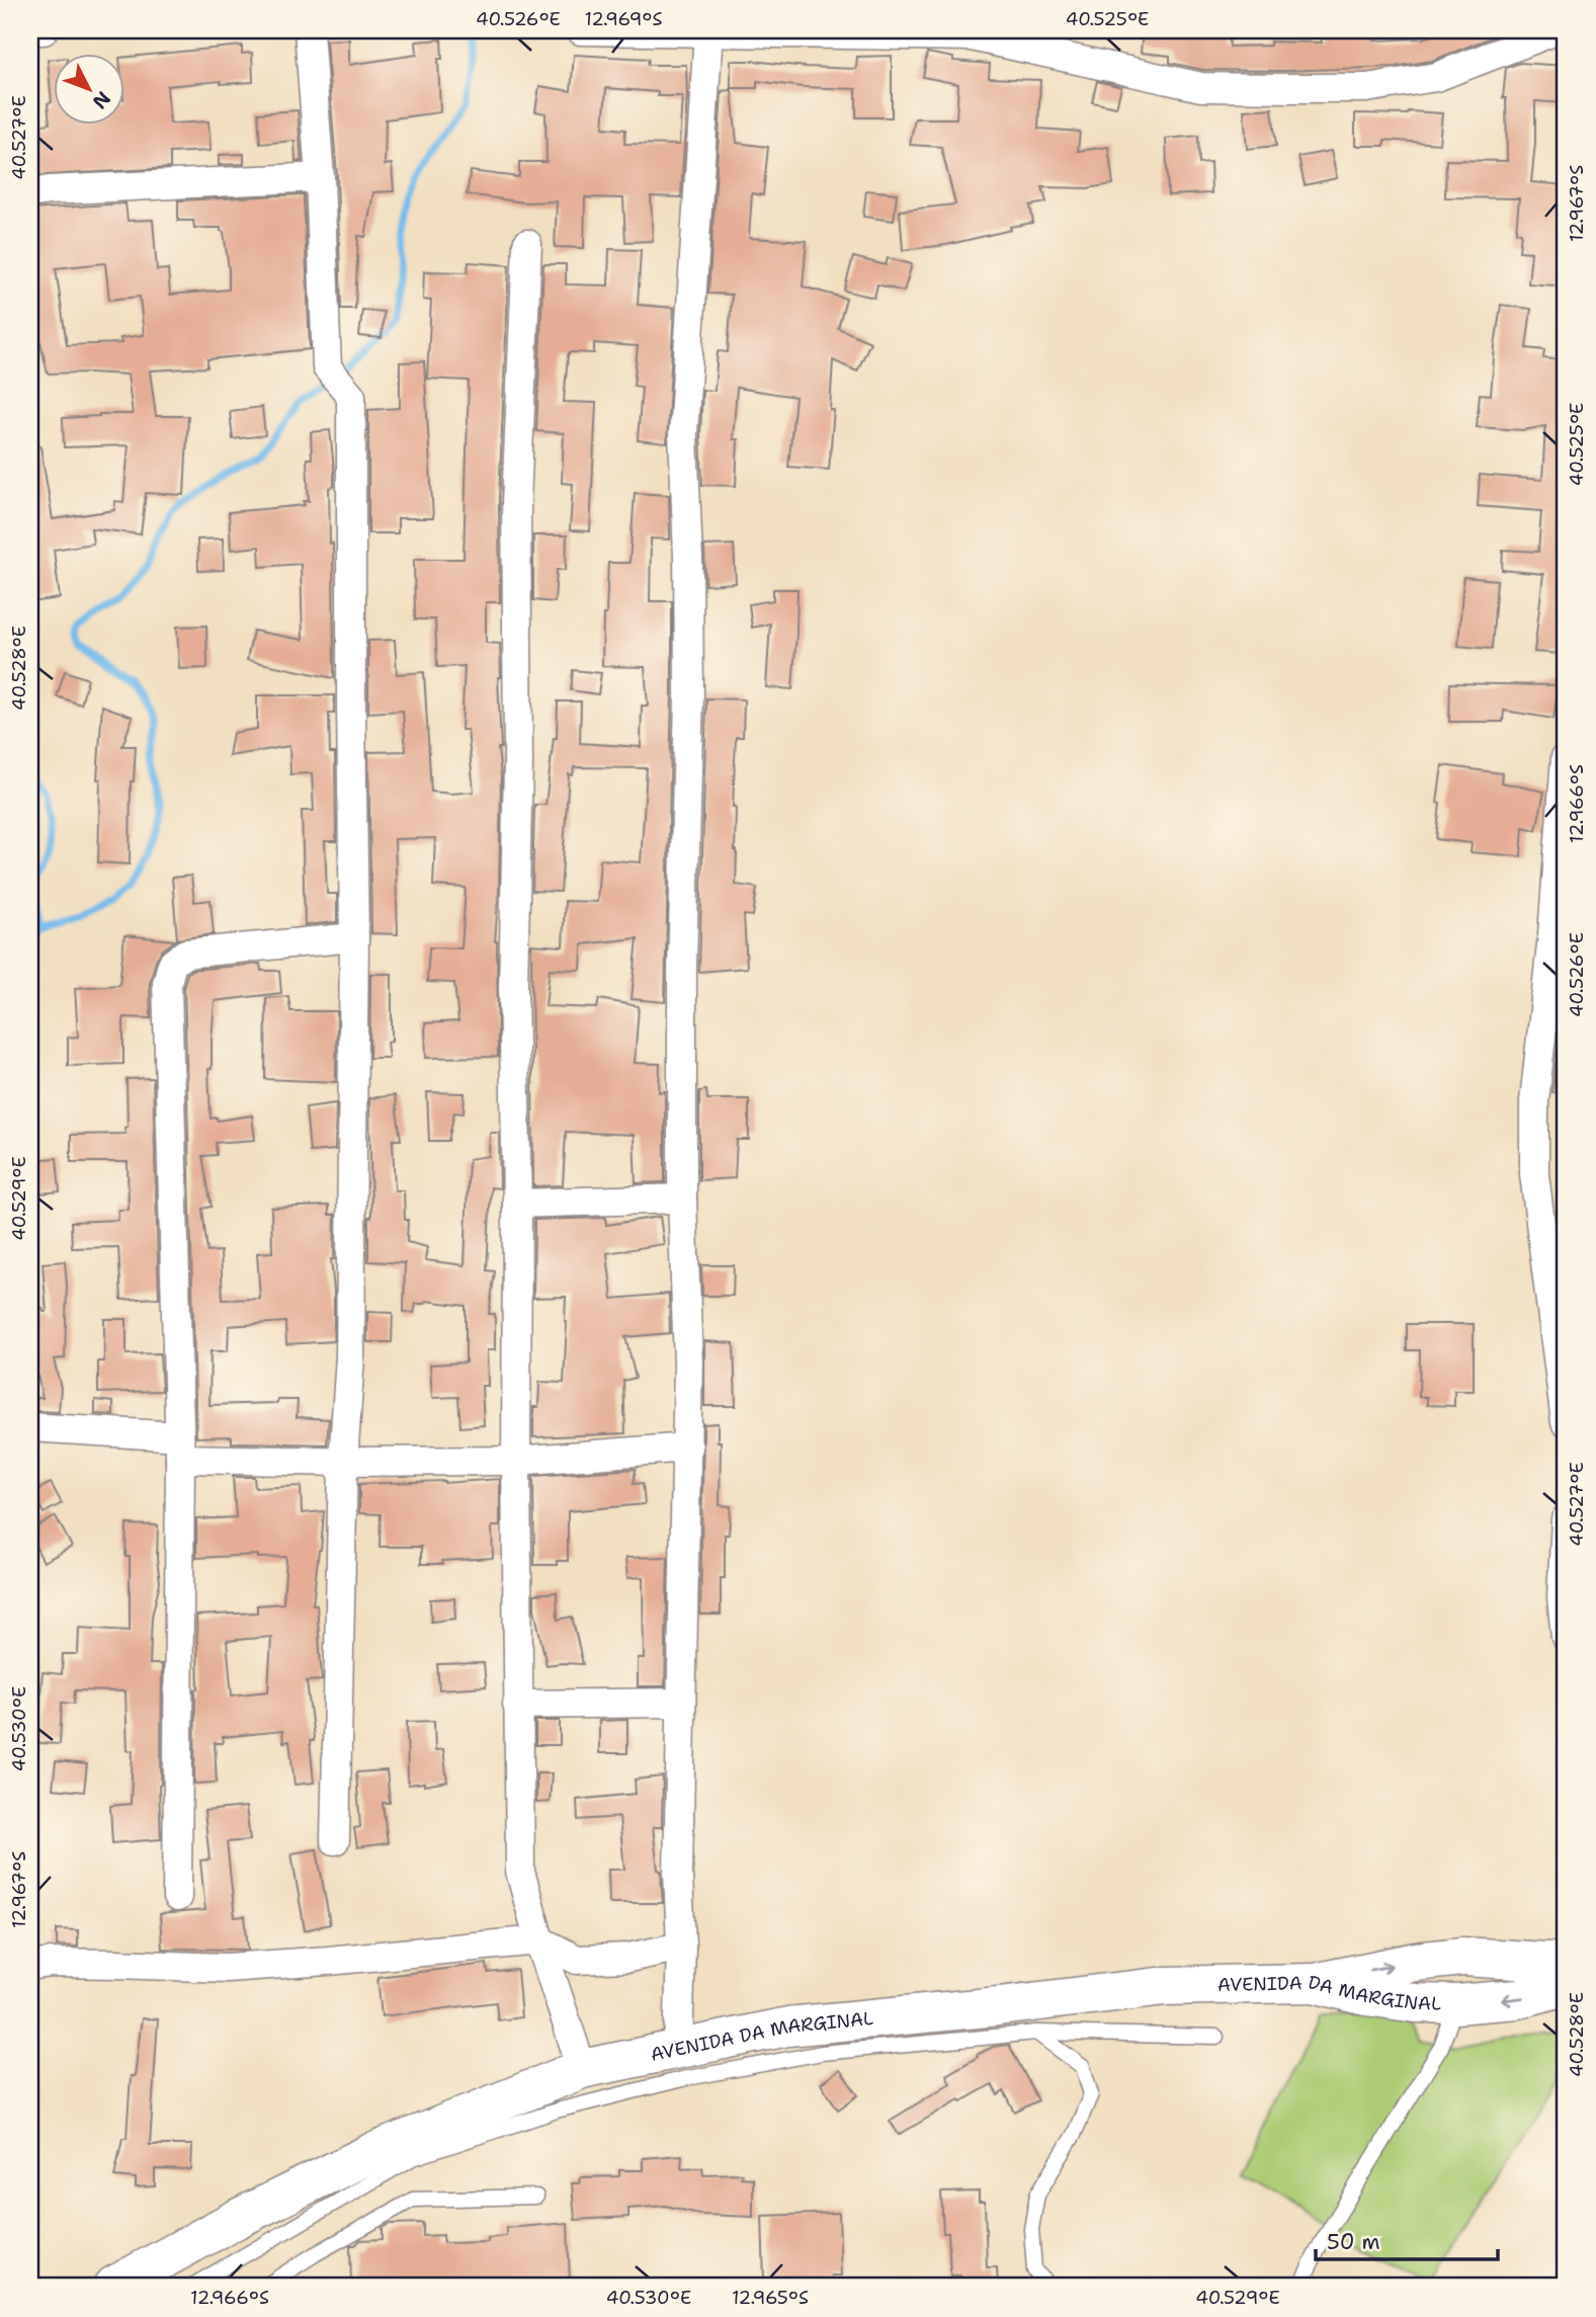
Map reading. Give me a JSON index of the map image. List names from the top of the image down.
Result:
{
  "streets": {
    "main road": ["AVENIDA DA MARGINAL"]
  },
  "scale_bar": "50 m",
  "north": "bottom right",
  "coordinates": [
    "40.526°E",
    "12.969°S",
    "40.525°E",
    "40.527°E",
    "12.967°S",
    "40.528°E",
    "12.966°S",
    "40.529°E",
    "40.530°E",
    "12.965°S"
  ]
}
